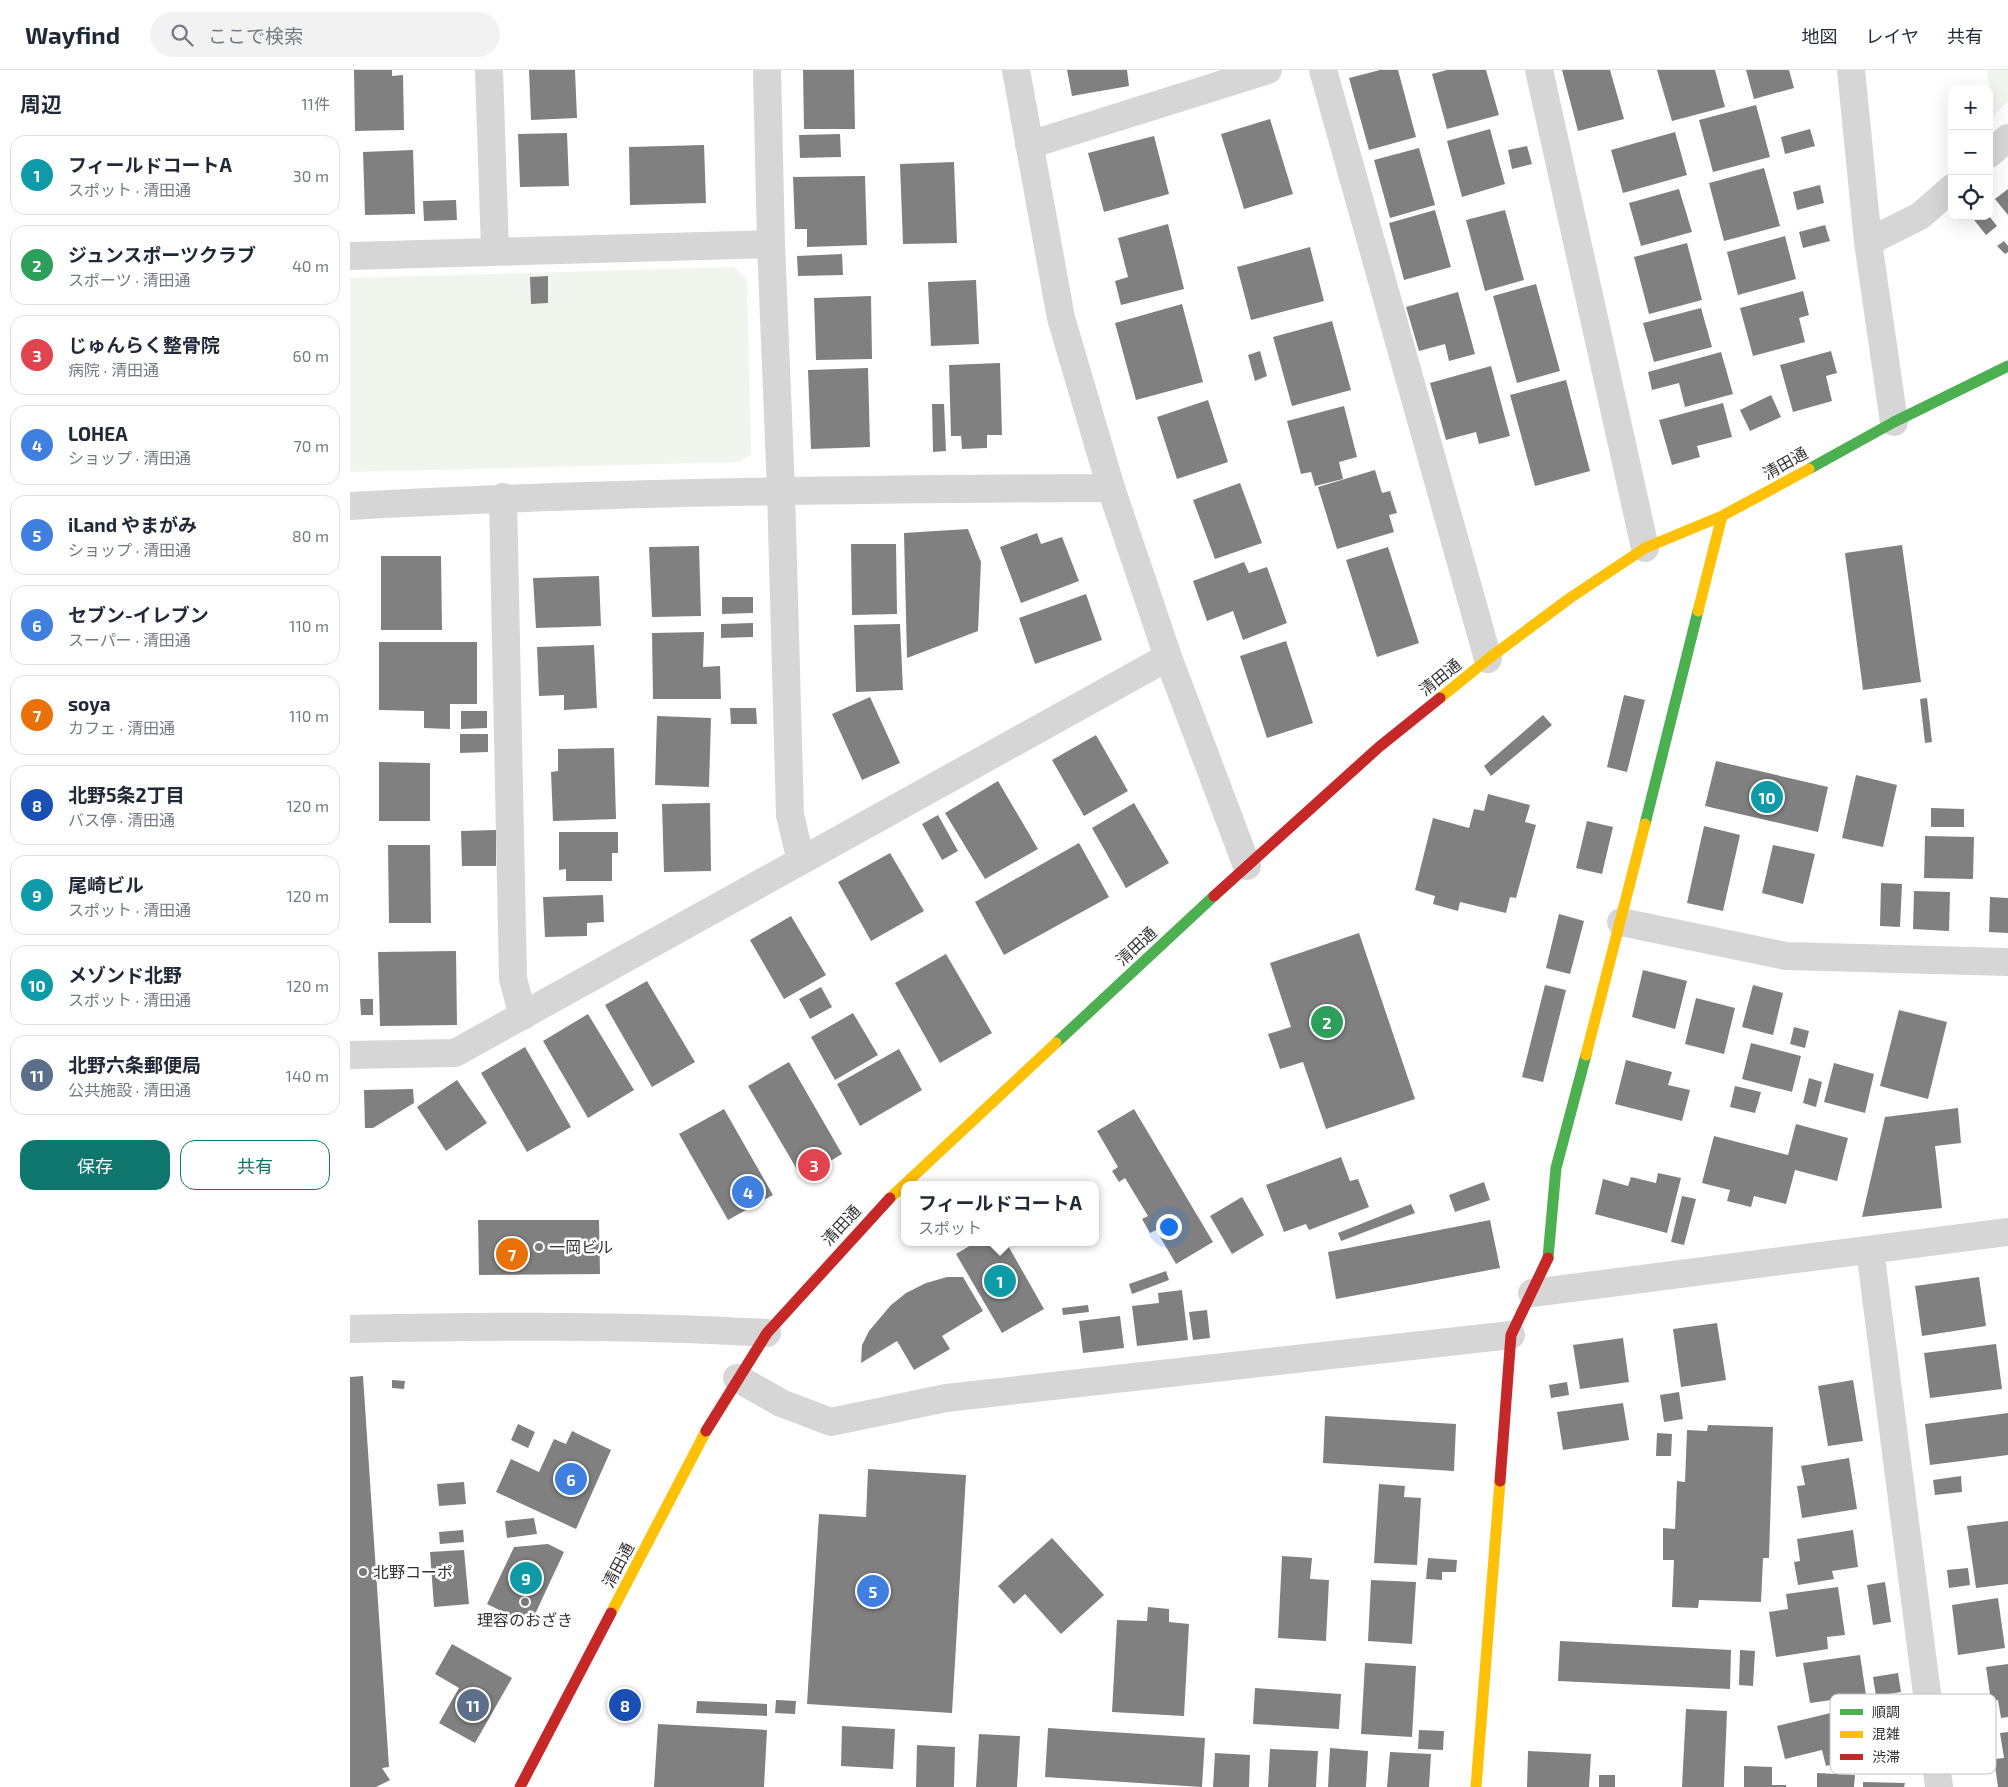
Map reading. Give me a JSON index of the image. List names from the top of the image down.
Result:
{
  "streets": {
    "street": ["清田通"]
  },
  "places": ["一岡ビル", "北野コーポ", "理容のおざき"],
  "legend": ["順調", "混雑", "渋滞"],
  "page": {
    "header": "Wayfind",
    "search": "ここで検索",
    "nav": ["地図", "レイヤ", "共有"],
    "heading": ["周辺", "11件"],
    "map_buttons": ["+", "−"],
    "list": [
      {
        "mark": "1",
        "name": "フィールドコートA",
        "note": "スポット · 清田通",
        "value": "30 m"
      },
      {
        "mark": "2",
        "name": "ジュンスポーツクラブ",
        "note": "スポーツ · 清田通",
        "value": "40 m"
      },
      {
        "mark": "3",
        "name": "じゅんらく整骨院",
        "note": "病院 · 清田通",
        "value": "60 m"
      },
      {
        "mark": "4",
        "name": "LOHEA",
        "note": "ショップ · 清田通",
        "value": "70 m"
      },
      {
        "mark": "5",
        "name": "iLand やまがみ",
        "note": "ショップ · 清田通",
        "value": "80 m"
      },
      {
        "mark": "6",
        "name": "セブン-イレブン",
        "note": "スーパー · 清田通",
        "value": "110 m"
      },
      {
        "mark": "7",
        "name": "soya",
        "note": "カフェ · 清田通",
        "value": "110 m"
      },
      {
        "mark": "8",
        "name": "北野5条2丁目",
        "note": "バス停 · 清田通",
        "value": "120 m"
      },
      {
        "mark": "9",
        "name": "尾崎ビル",
        "note": "スポット · 清田通",
        "value": "120 m"
      },
      {
        "mark": "10",
        "name": "メゾンド北野",
        "note": "スポット · 清田通",
        "value": "120 m"
      },
      {
        "mark": "11",
        "name": "北野六条郵便局",
        "note": "公共施設 · 清田通",
        "value": "140 m"
      }
    ],
    "pins": [
      "10",
      "2",
      "3",
      "4",
      "7",
      "1",
      "6",
      "9",
      "5",
      "8",
      "11"
    ],
    "buttons": ["保存", "共有"],
    "popup": ["フィールドコートA", "スポット"]
  }
}
